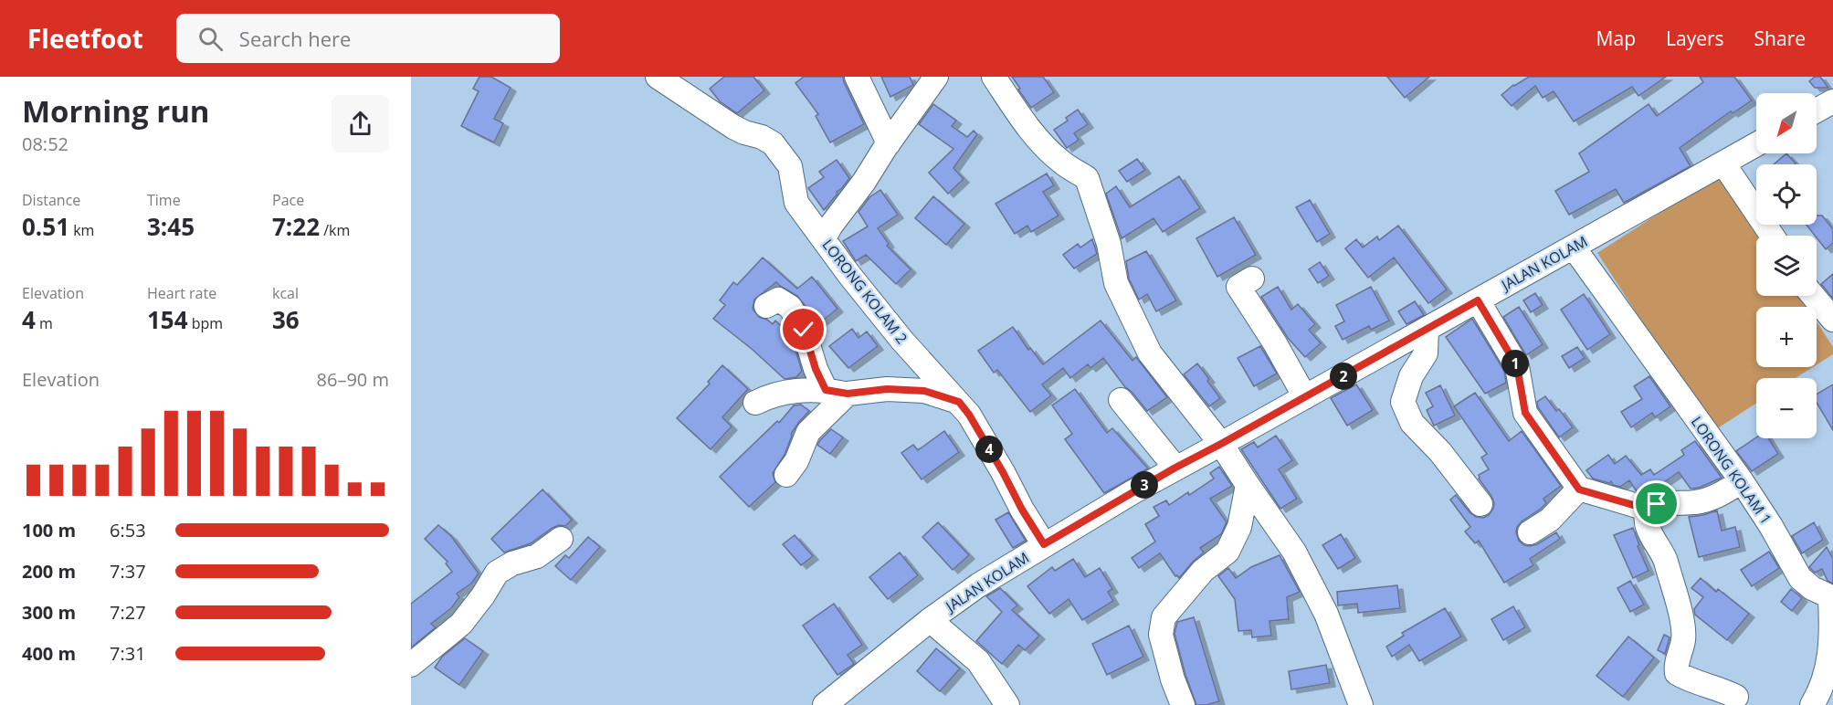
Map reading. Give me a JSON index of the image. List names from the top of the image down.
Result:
{
  "streets": {
    "street": ["JALAN KOLAM", "LORONG KOLAM 2", "LORONG KOLAM 1"]
  },
  "crossings": [
    ["JALAN KOLAM", "LORONG KOLAM 2"],
    ["JALAN KOLAM", "LORONG KOLAM 1"]
  ],
  "north": "bottom left",
  "page": {
    "header": "Fleetfoot",
    "search": "Search here",
    "nav": ["Map", "Layers", "Share"],
    "heading": ["Morning run", "08:52"],
    "map_buttons": ["+", "−"],
    "stats": [
      ["Distance", "0.51 km"],
      ["Time", "3:45"],
      ["Pace", "7:22 /km"],
      ["Elevation", "4 m"],
      ["Heart rate", "154 bpm"],
      ["kcal", "36"]
    ],
    "pins": [
      "1",
      "2",
      "4",
      "3"
    ],
    "chart": ["Elevation", "86–90 m"],
    "list": [
      {
        "name": "100 m",
        "note": "6:53"
      },
      {
        "name": "200 m",
        "note": "7:37"
      },
      {
        "name": "300 m",
        "note": "7:27"
      },
      {
        "name": "400 m",
        "note": "7:31"
      }
    ]
  }
}
